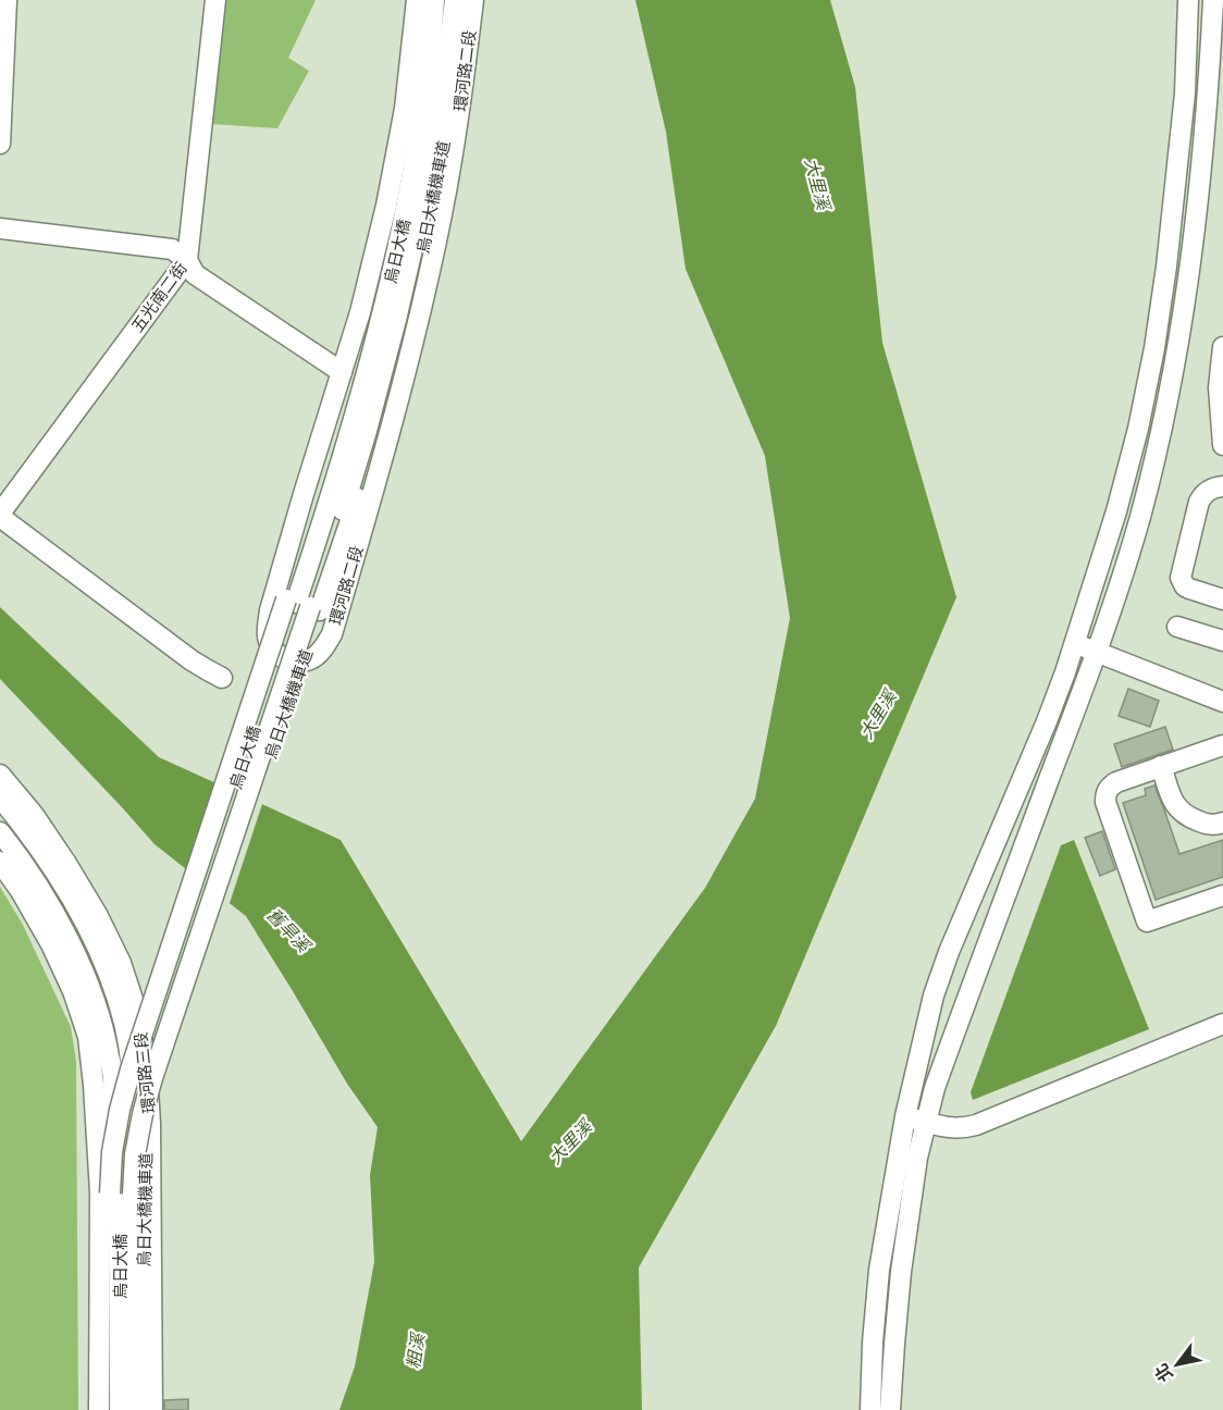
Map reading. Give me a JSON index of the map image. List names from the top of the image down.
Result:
{
  "streets": {
    "street": [
      "環河路二段",
      "烏日大橋機車道",
      "烏日大橋",
      "五光南二街",
      "環河路三段"
    ]
  },
  "crossings": [
    ["環河路二段", "烏日大橋機車道"],
    ["環河路二段", "烏日大橋"],
    ["烏日大橋機車道", "烏日大橋"],
    ["烏日大橋機車道", "環河路三段"]
  ],
  "water": ["大里溪", "舊旱溪", "粗溪"],
  "north": "bottom left"
}
